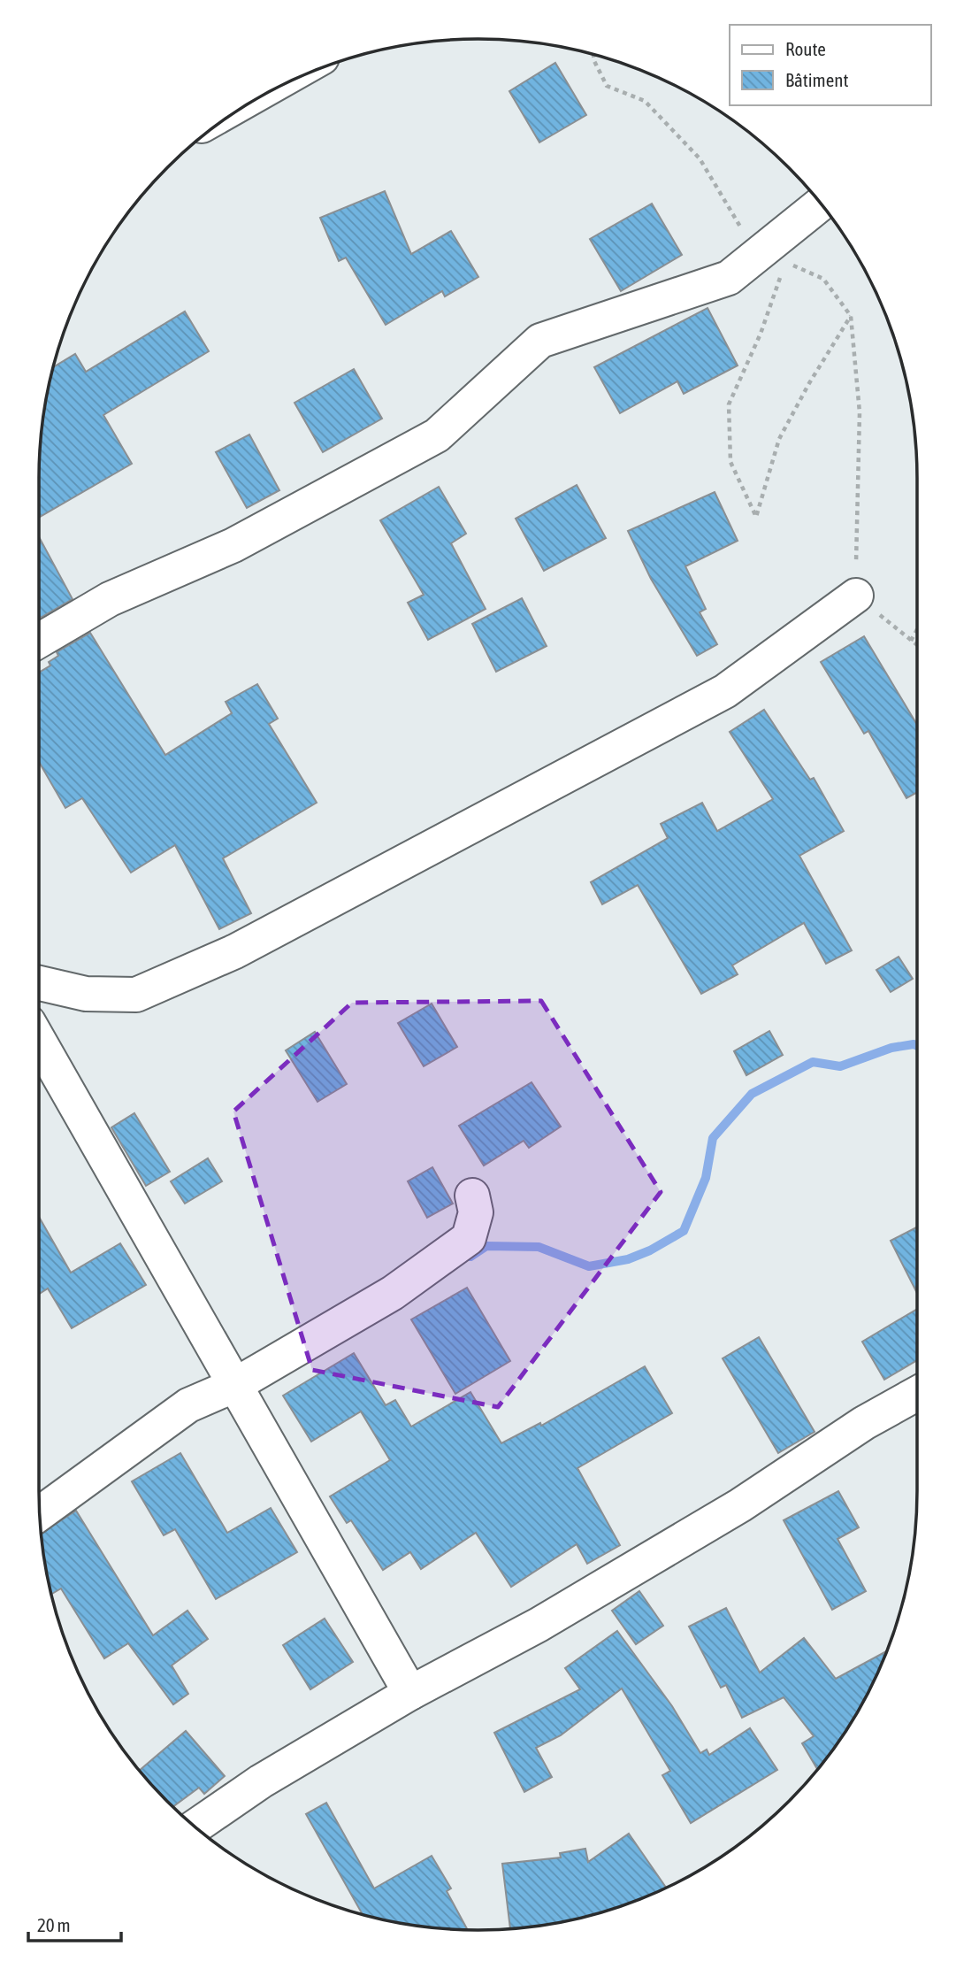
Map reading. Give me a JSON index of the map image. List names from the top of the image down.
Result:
{
  "legend": ["Route", "Bâtiment"],
  "scale_bar": "20 m"
}
